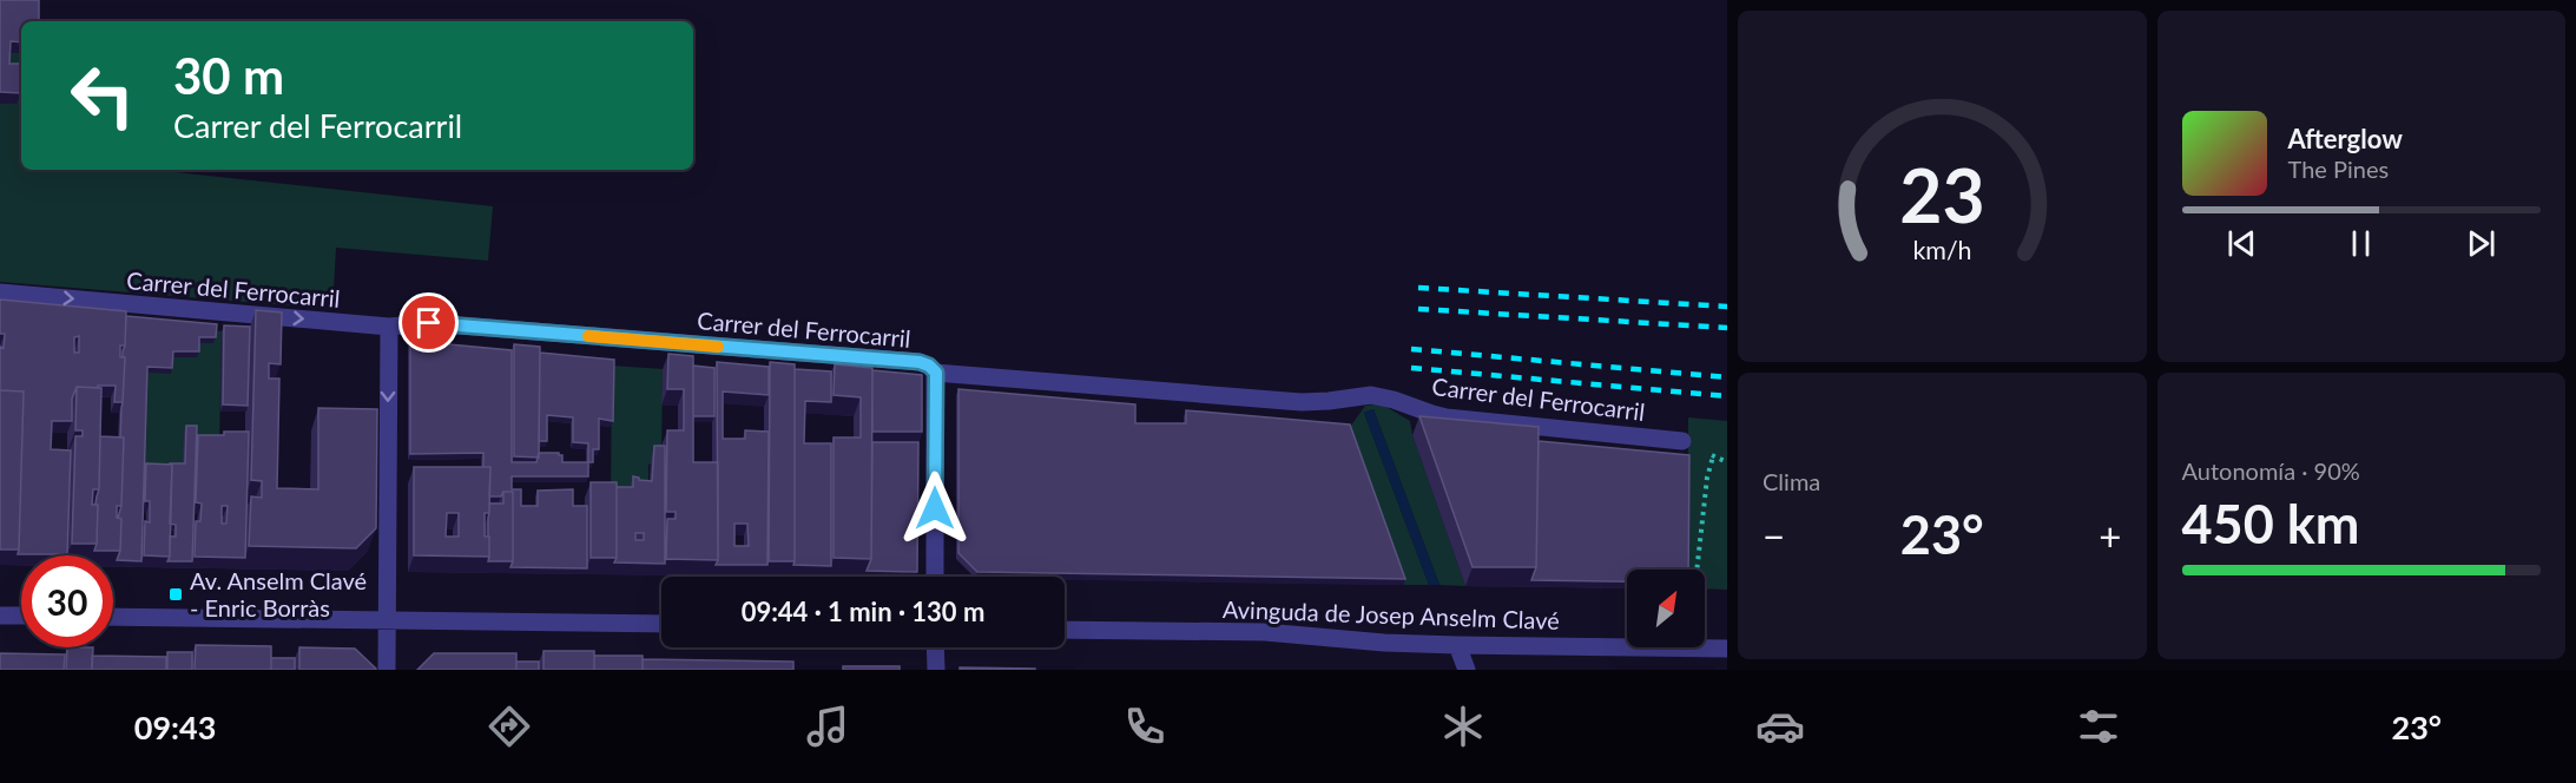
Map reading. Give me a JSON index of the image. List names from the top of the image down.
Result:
{
  "streets": {
    "street": ["Carrer del Ferrocarril", "Avinguda de Josep Anselm Clavé"]
  },
  "places": {
    "transit": ["Av. Anselm Clavé - Enric Borràs"]
  },
  "north": "top right",
  "page": {
    "turn": ["30 m", "Carrer del Ferrocarril"],
    "song": ["Afterglow", "The Pines"],
    "tile": [
      "Clima",
      ["Autonomía · 90%", "450 km"]
    ],
    "heat": ["−", "23°", "+"],
    "limit": "30",
    "trip": "09:44 · 1 min · 130 m",
    "tabs": ["09:43", "23°"],
    "gauge": ["23", "km/h"]
  }
}
